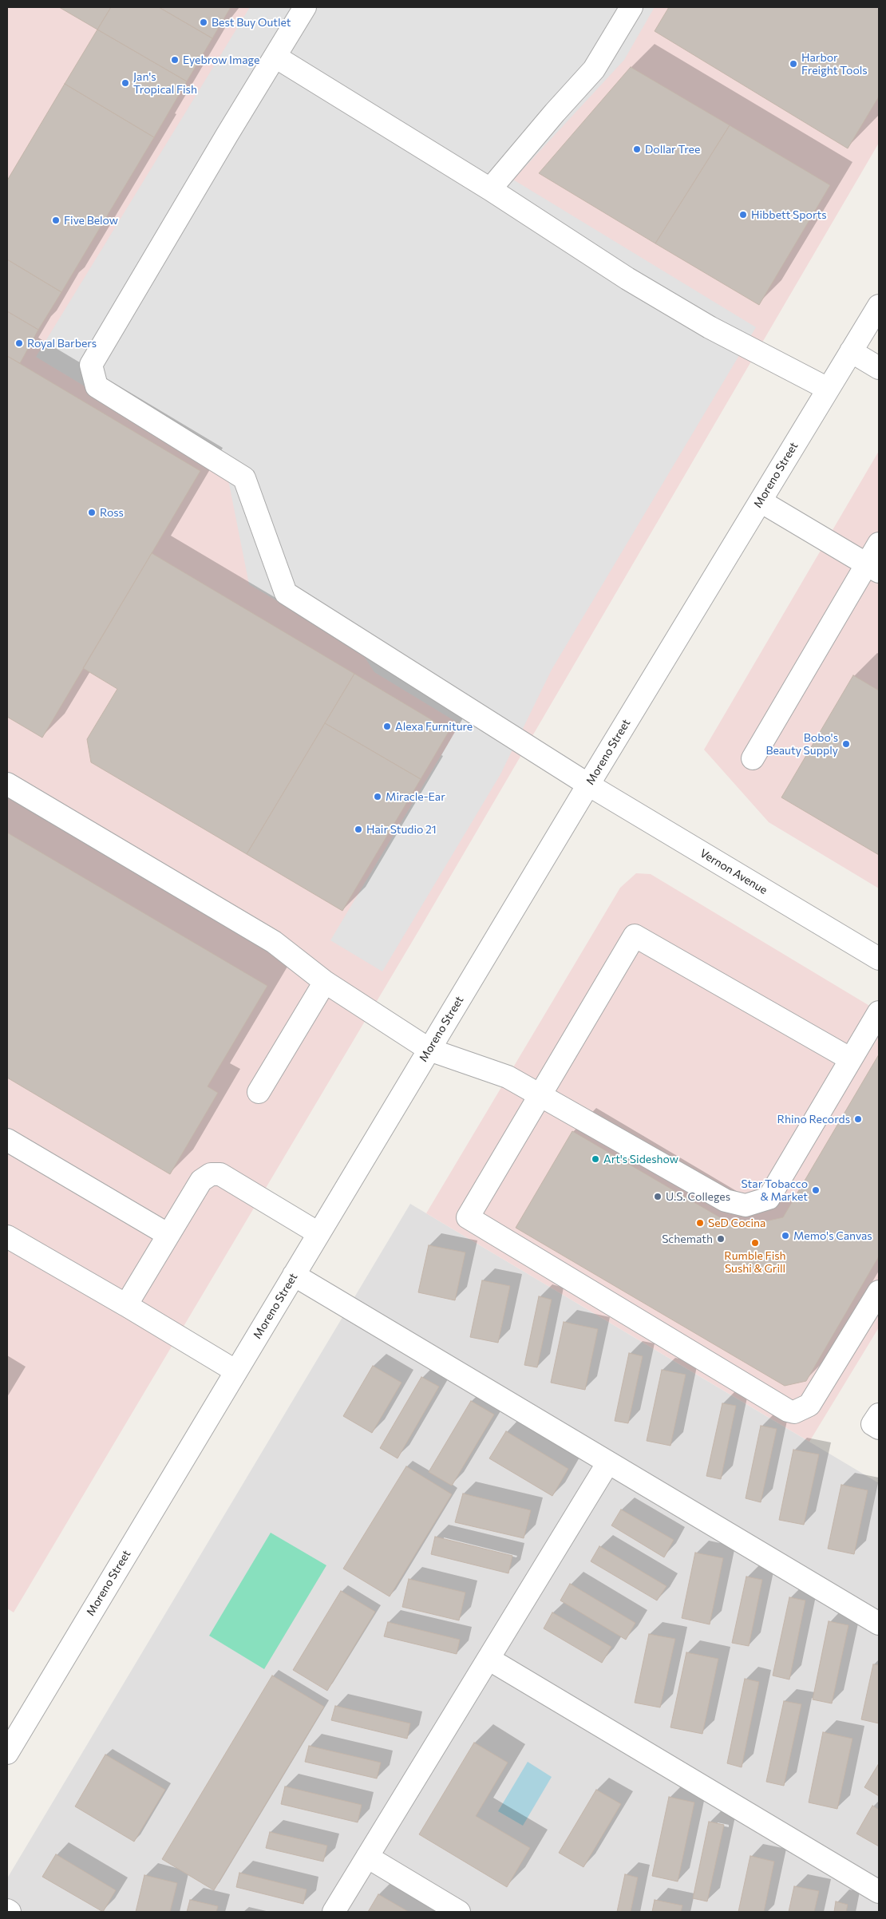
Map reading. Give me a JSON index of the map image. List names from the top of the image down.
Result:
{
  "streets": {
    "street": ["Moreno Street", "Vernon Avenue"]
  },
  "crossings": [
    ["Moreno Street", "Vernon Avenue"]
  ],
  "places": [
    "Best Buy Outlet",
    "Eyebrow Image",
    "Harbor Freight Tools",
    "Jan's Tropical Fish",
    "Dollar Tree",
    "Hibbett Sports",
    "Five Below",
    "Royal Barbers",
    "Ross",
    "Alexa Furniture",
    "Bobo's Beauty Supply",
    "Miracle-Ear",
    "Hair Studio 21",
    "Rhino Records",
    "Art's Sideshow",
    "Star Tobacco & Market",
    "U.S. Colleges",
    "SeD Cocina",
    "Memo's Canvas",
    "Schemath",
    "Rumble Fish Sushi & Grill"
  ]
}
